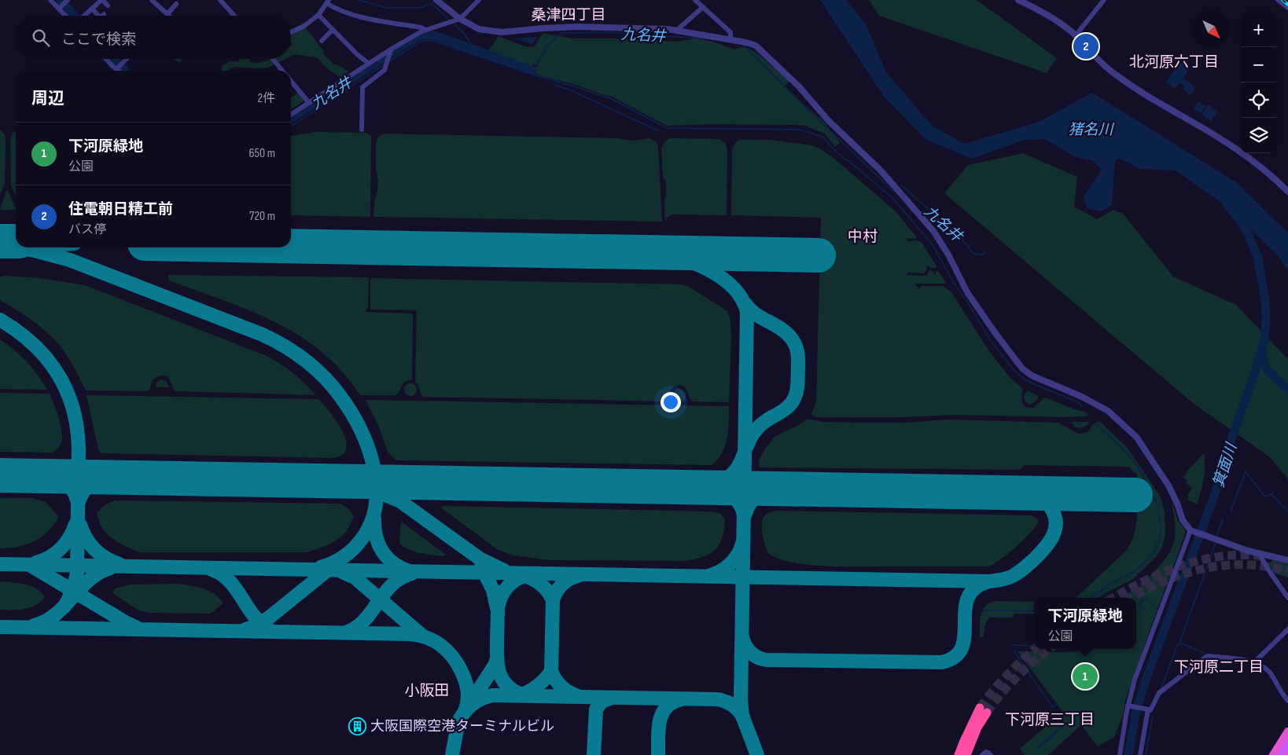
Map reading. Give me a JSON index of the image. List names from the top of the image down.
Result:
{
  "districts": [
    "桑津四丁目",
    "北河原六丁目",
    "中村",
    "下河原二丁目",
    "小阪田",
    "下河原三丁目"
  ],
  "water": ["九名井", "猪名川", "箕面川"],
  "places": {
    "building": ["大阪国際空港ターミナルビル"]
  },
  "north": "bottom right",
  "page": {
    "map_buttons": ["+", "−"],
    "search": "ここで検索",
    "pins": ["2", "1"],
    "heading": ["周辺", "2件"],
    "list": [
      {
        "mark": "1",
        "name": "下河原緑地",
        "note": "公園",
        "value": "650 m"
      },
      {
        "mark": "2",
        "name": "住電朝日精工前",
        "note": "バス停",
        "value": "720 m"
      }
    ],
    "popup": ["下河原緑地", "公園"]
  }
}
